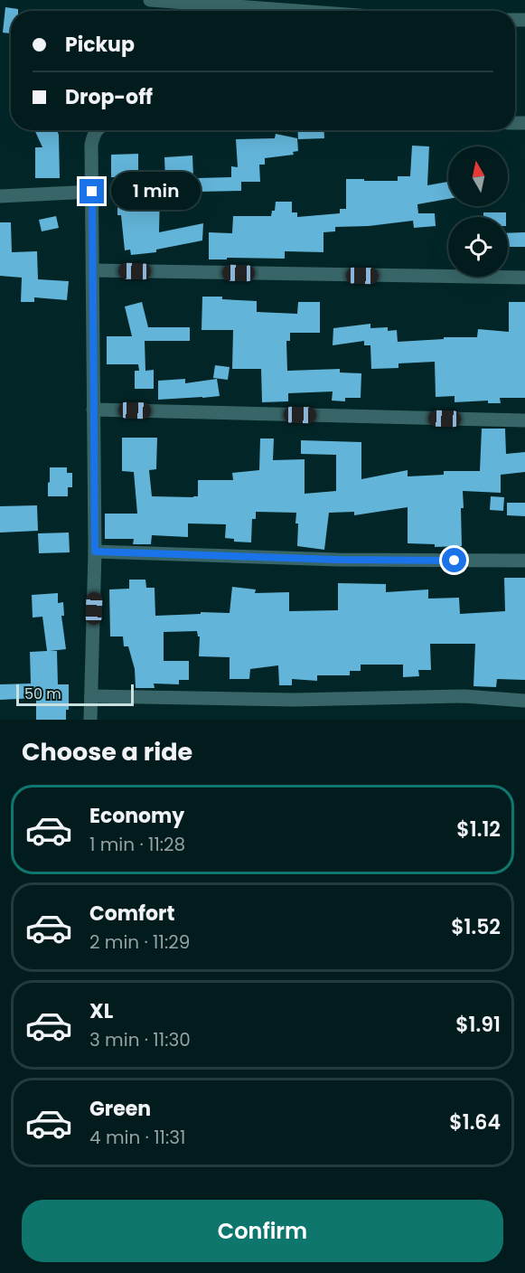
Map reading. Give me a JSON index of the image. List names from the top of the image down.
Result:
{
  "scale_bar": "50 m",
  "north": "top",
  "page": {
    "banner": ["Pickup", "Drop-off"],
    "bubble": "1 min",
    "scale": "50 m",
    "heading": "Choose a ride",
    "list": [
      {
        "name": "Economy",
        "note": "1 min · 11:28",
        "value": "$1.12"
      },
      {
        "name": "Comfort",
        "note": "2 min · 11:29",
        "value": "$1.52"
      },
      {
        "name": "XL",
        "note": "3 min · 11:30",
        "value": "$1.91"
      },
      {
        "name": "Green",
        "note": "4 min · 11:31",
        "value": "$1.64"
      }
    ],
    "buttons": "Confirm"
  }
}
